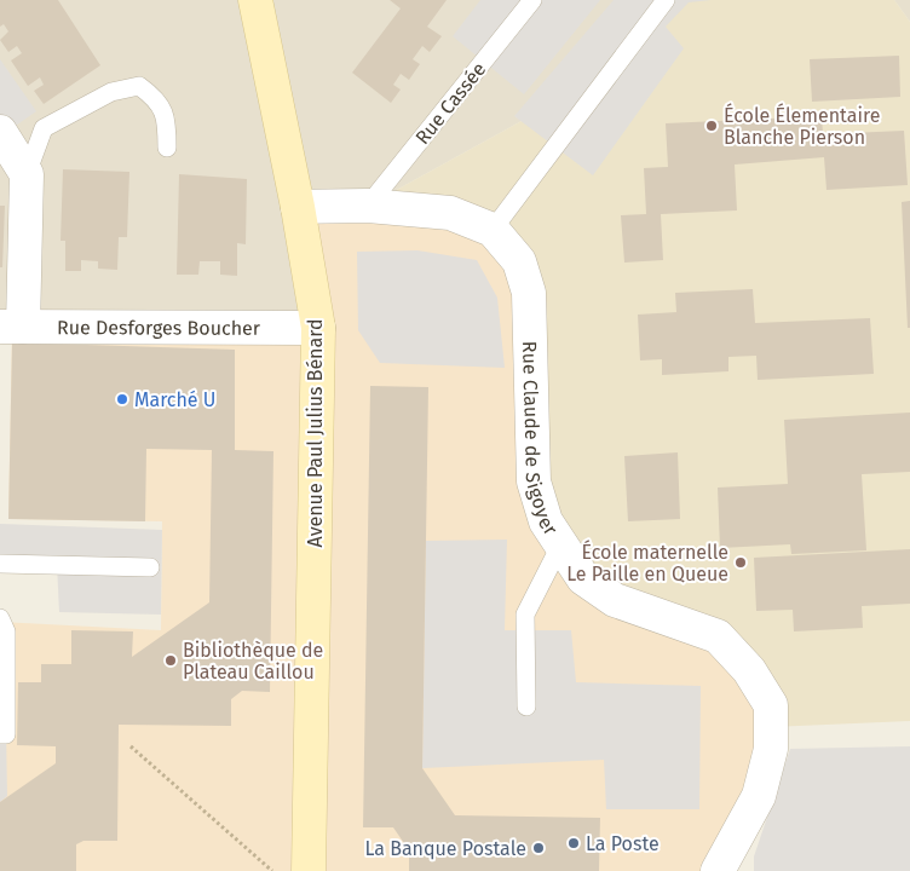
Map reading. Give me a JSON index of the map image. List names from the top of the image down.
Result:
{
  "streets": {
    "main road": ["Avenue Paul Julius Bénard"],
    "street": ["Rue Desforges Boucher", "Rue Claude de Sigoyer"],
    "lane": ["Rue Cassée"]
  },
  "crossings": [
    ["Rue Cassée", "Rue Claude de Sigoyer"],
    ["Rue Desforges Boucher", "Avenue Paul Julius Bénard"],
    ["Avenue Paul Julius Bénard", "Rue Claude de Sigoyer"]
  ],
  "places": [
    "École Élementaire Blanche Pierson",
    "Marché U",
    "École maternelle Le Paille en Queue",
    "Bibliothèque de Plateau Caillou",
    "La Poste",
    "La Banque Postale"
  ]
}
